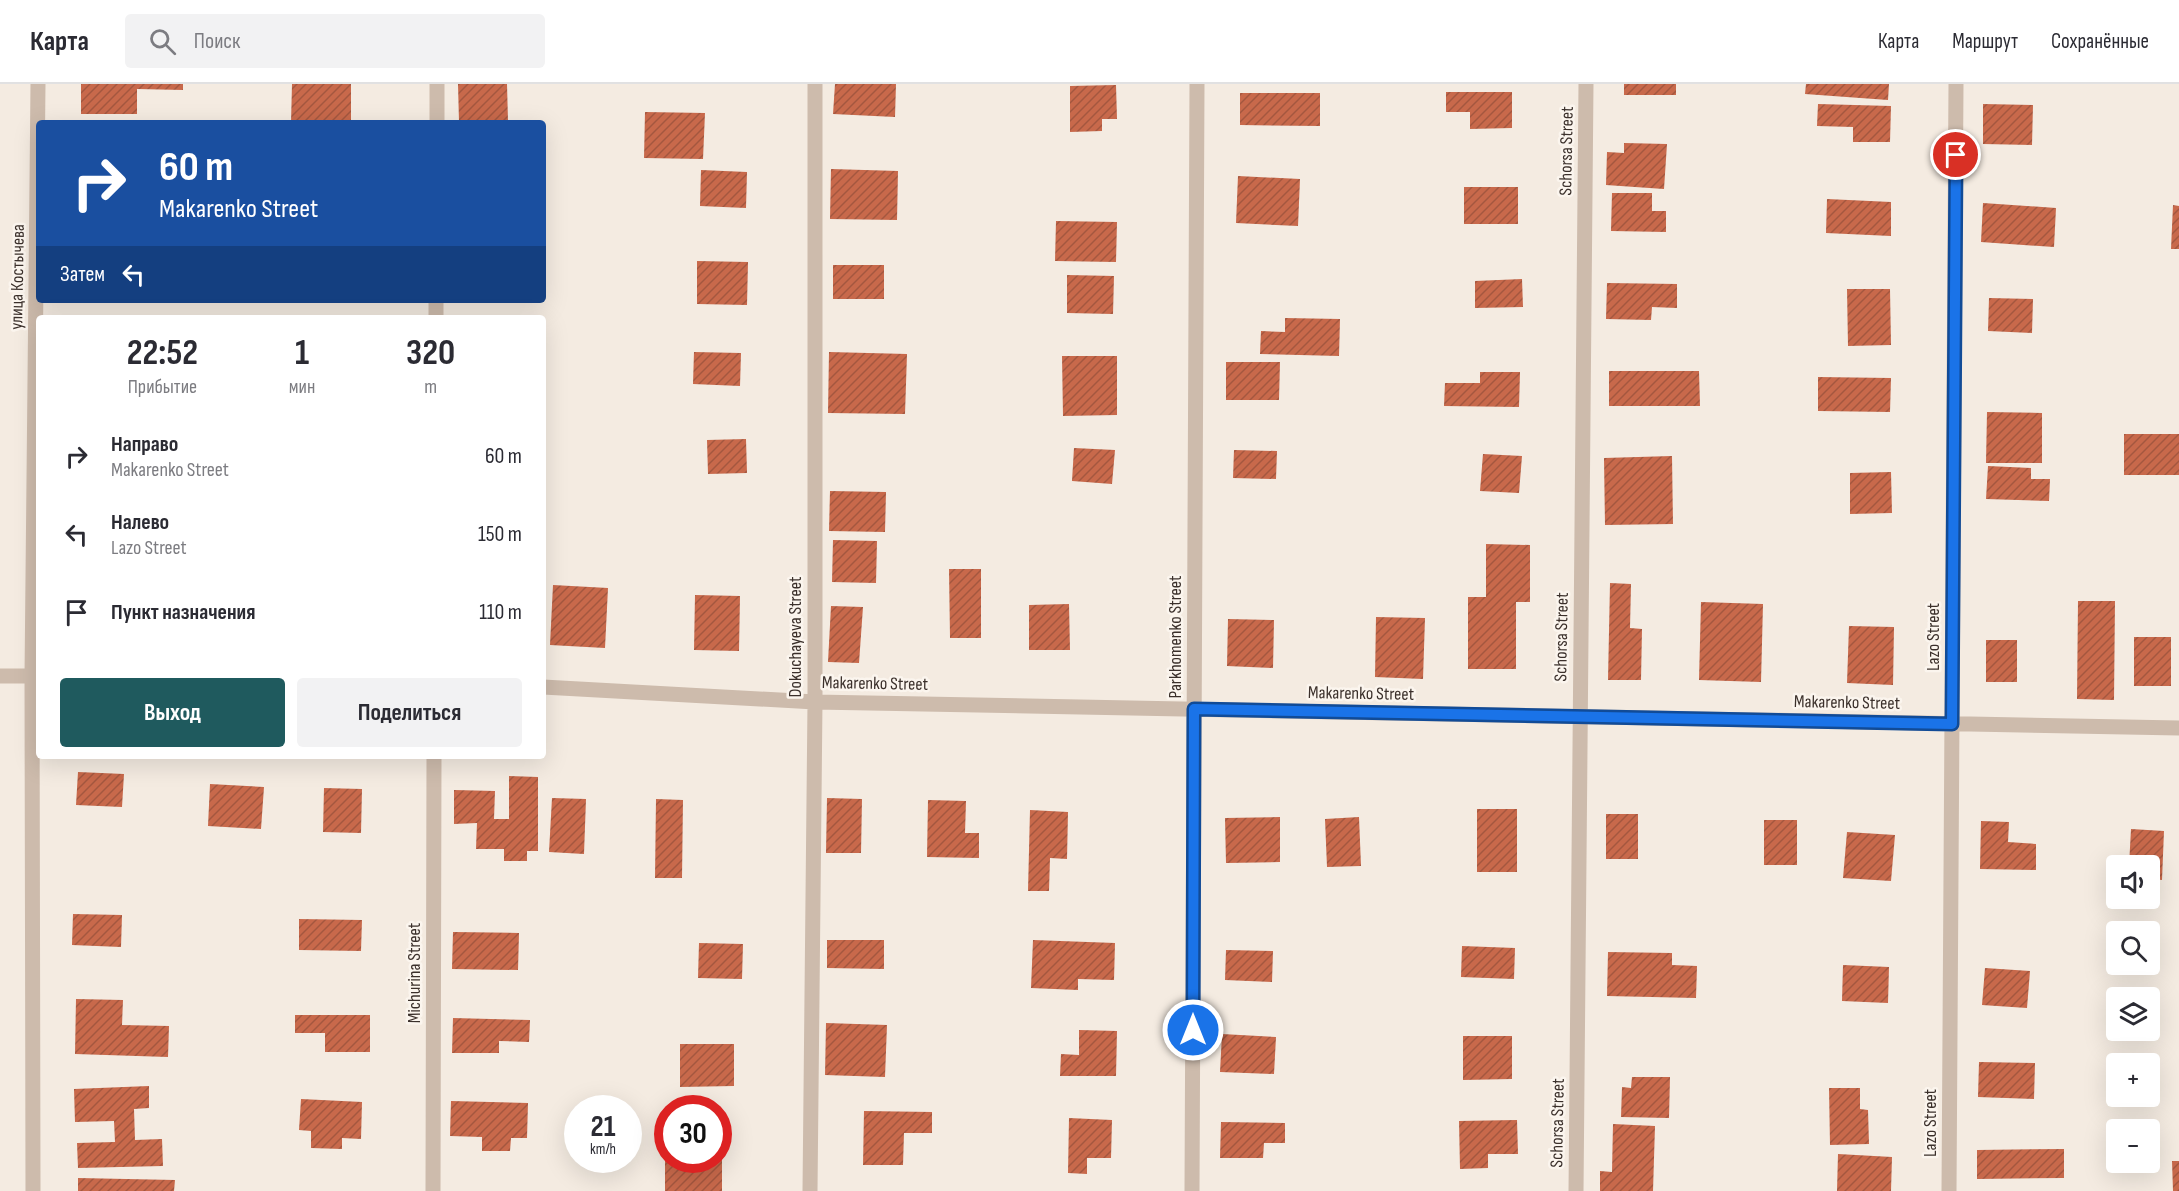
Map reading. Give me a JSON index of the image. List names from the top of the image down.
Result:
{
  "streets": {
    "street": [
      "Schorsa Street",
      "улица Костычева",
      "Dokuchayeva Street",
      "Parkhomenko Street",
      "Lazo Street",
      "Makarenko Street",
      "Michurina Street"
    ]
  },
  "crossings": [
    ["Schorsa Street", "Makarenko Street"],
    ["Dokuchayeva Street", "Makarenko Street"],
    ["Parkhomenko Street", "Makarenko Street"],
    ["Lazo Street", "Makarenko Street"]
  ],
  "page": {
    "header": "Карта",
    "search": "Поиск",
    "nav": ["Карта", "Маршрут", "Сохранённые"],
    "turn": ["60 m", "Makarenko Street"],
    "then": "Затем",
    "eta": [
      "22:52",
      "Прибытие",
      "1",
      "мин",
      "320",
      "m"
    ],
    "list": [
      {
        "name": "Направо",
        "note": "Makarenko Street",
        "value": "60 m"
      },
      {
        "name": "Налево",
        "note": "Lazo Street",
        "value": "150 m"
      },
      {
        "name": "Пункт назначения",
        "value": "110 m"
      }
    ],
    "buttons": ["Выход", "Поделиться"],
    "map_buttons": ["+", "−"],
    "speed": "21 km/h",
    "limit": "30"
  }
}
